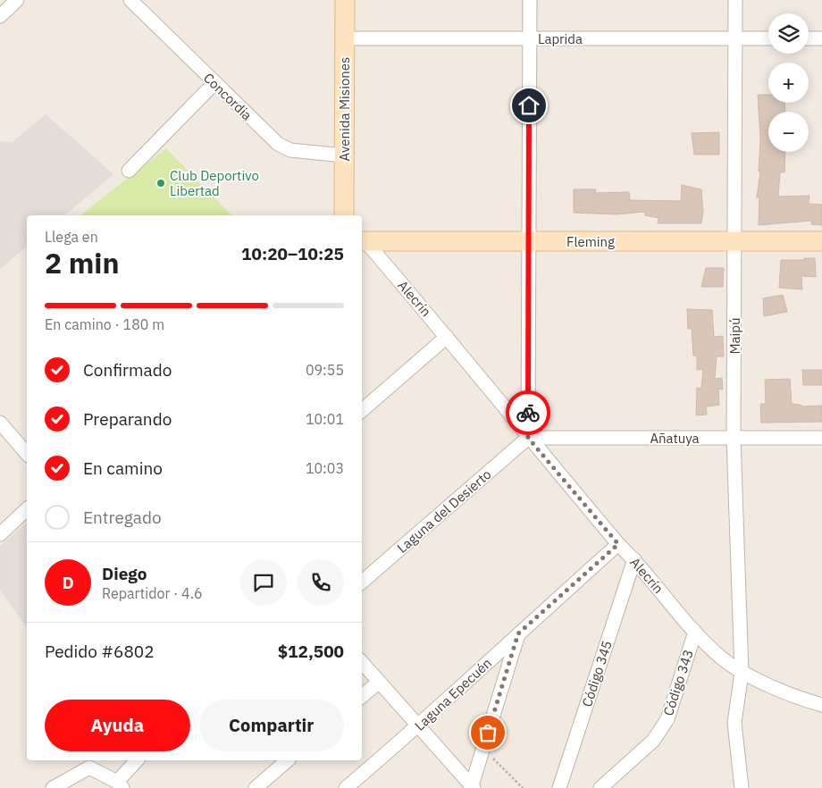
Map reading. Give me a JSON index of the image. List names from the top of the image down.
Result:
{
  "streets": {
    "street": [
      "Laprida",
      "Concordia",
      "Avenida Misiones",
      "Fleming",
      "Alecrín",
      "Maipú",
      "Añatuya",
      "Laguna del Desierto",
      "Código 345",
      "Código 343",
      "Laguna Epecuén"
    ]
  },
  "crossings": [
    ["Laprida", "Avenida Misiones"],
    ["Laprida", "Maipú"],
    ["Concordia", "Avenida Misiones"],
    ["Fleming", "Alecrín"],
    ["Fleming", "Maipú"],
    ["Alecrín", "Maipú"],
    ["Alecrín", "Añatuya"],
    ["Alecrín", "Laguna del Desierto"],
    ["Alecrín", "Código 345"],
    ["Alecrín", "Código 343"],
    ["Alecrín", "Laguna Epecuén"],
    ["Maipú", "Añatuya"],
    ["Añatuya", "Laguna del Desierto"]
  ],
  "places": ["Club Deportivo Libertad"],
  "page": {
    "map_buttons": ["+", "−"],
    "heading": ["2 min", "Llega en", "10:20–10:25"],
    "panel": [
      "Diego",
      "Repartidor · 4.6",
      "Pedido #6802",
      "$12,500"
    ],
    "bar": "En camino · 180 m",
    "list": [
      ["Confirmado", "09:55"],
      ["Preparando", "10:01"],
      ["En camino", "10:03"],
      "Entregado"
    ],
    "round": "D",
    "buttons": ["Ayuda", "Compartir"]
  }
}
